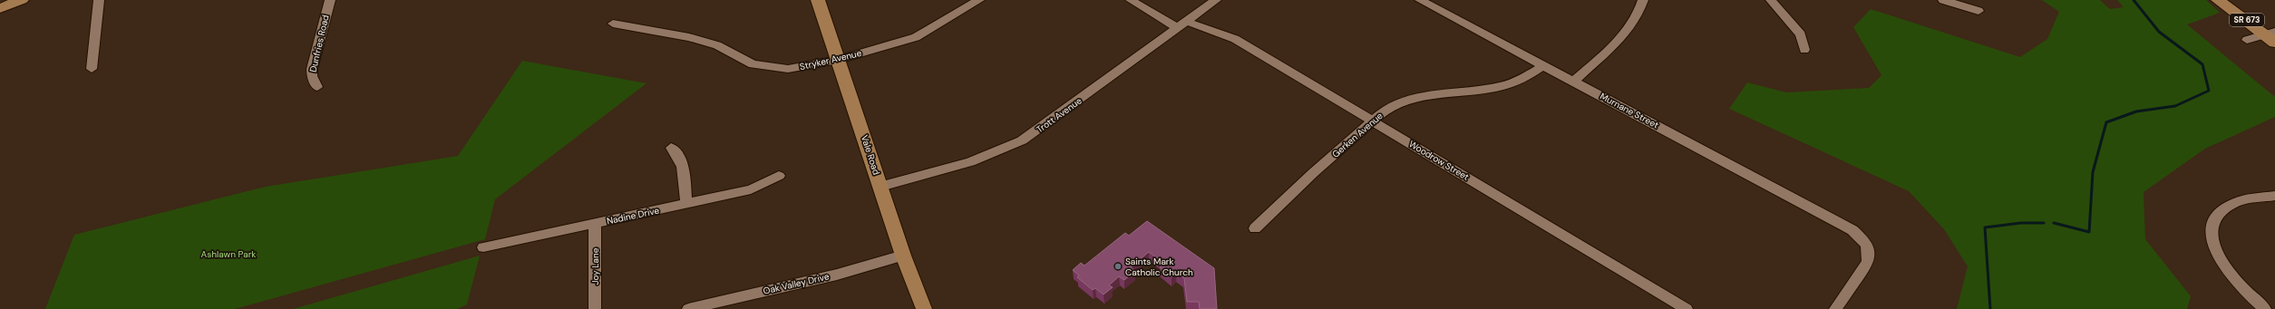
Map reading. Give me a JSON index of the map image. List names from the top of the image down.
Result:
{
  "streets": {
    "main road": ["SR 673", "Vale Road"],
    "street": [
      "Dunfries Road",
      "Stryker Avenue",
      "Murnane Street",
      "Trott Avenue",
      "Gerken Avenue",
      "Woodrow Street",
      "Nadine Drive",
      "Joy Lane",
      "Oak Valley Drive"
    ]
  },
  "crossings": [
    ["Stryker Avenue", "Vale Road"],
    ["Murnane Street", "Gerken Avenue"],
    ["Trott Avenue", "Vale Road"],
    ["Trott Avenue", "Woodrow Street"],
    ["Gerken Avenue", "Woodrow Street"],
    ["Vale Road", "Oak Valley Drive"],
    ["Nadine Drive", "Joy Lane"]
  ],
  "parks": ["Ashlawn Park"],
  "places": ["Saints Mark Catholic Church"]
}
